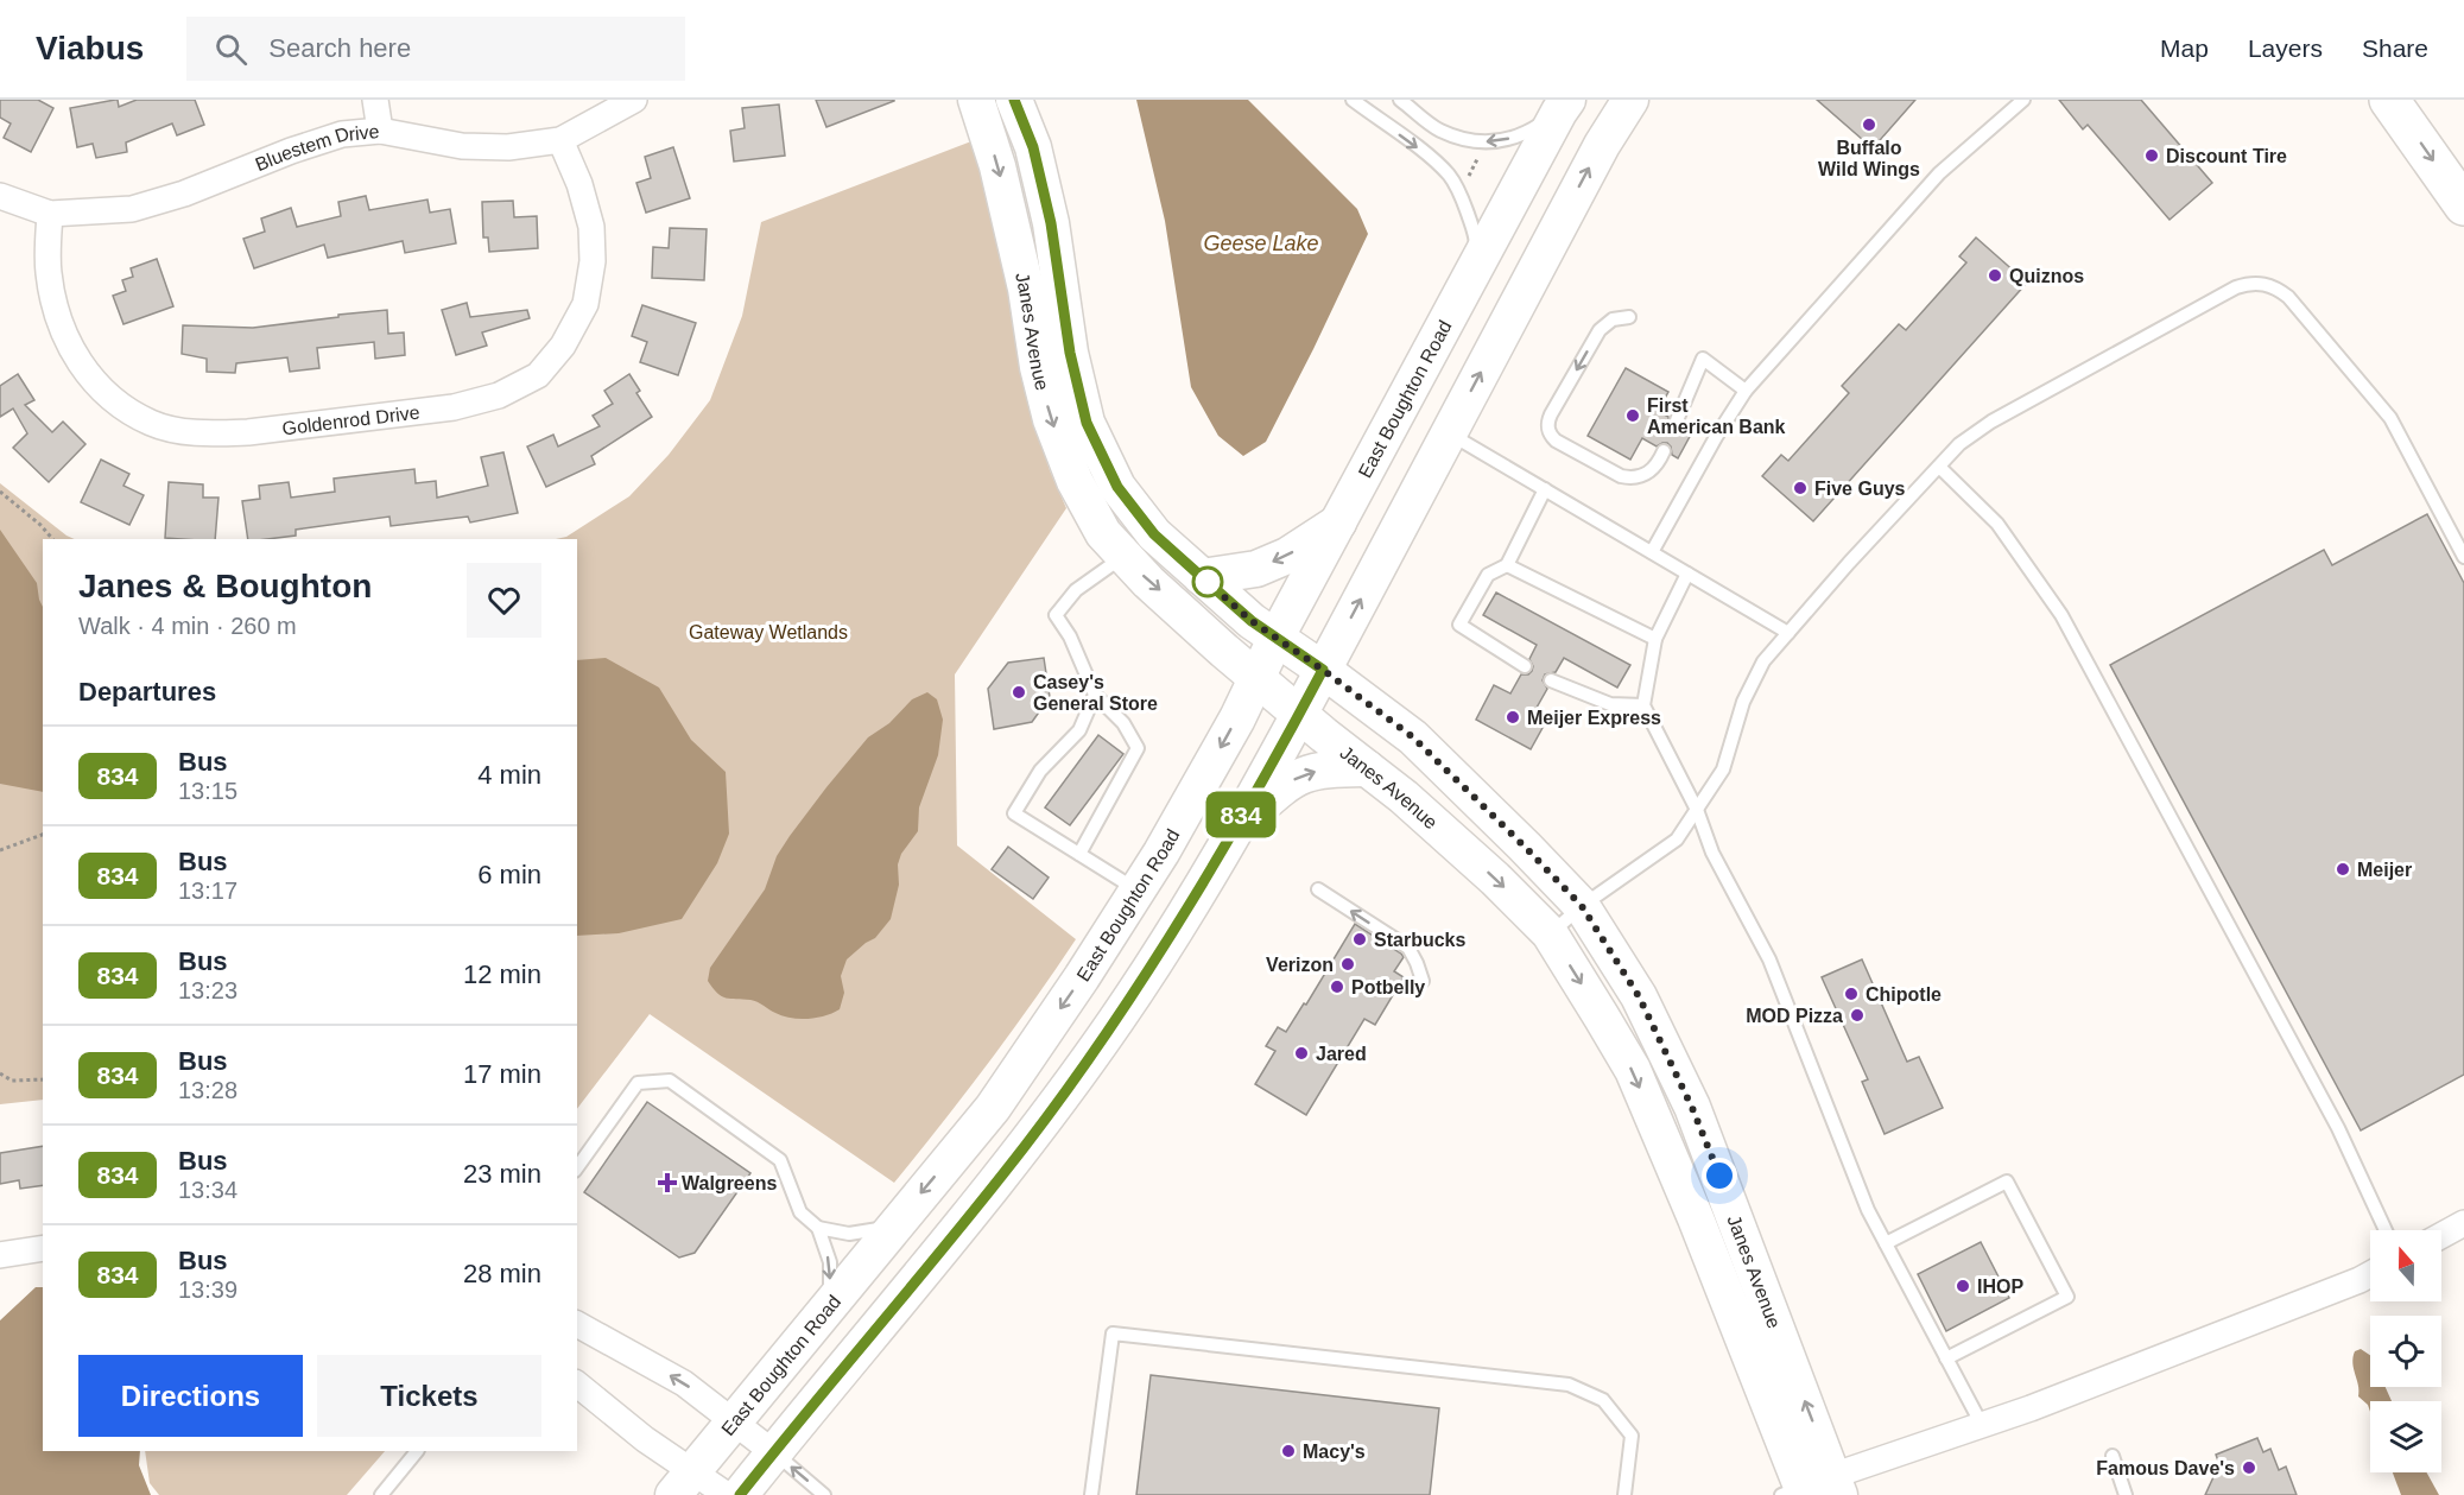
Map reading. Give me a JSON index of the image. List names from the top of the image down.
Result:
{
  "streets": {
    "main road": ["Janes Avenue", "East Boughton Road"],
    "street": ["Bluestem Drive", "Goldenrod Drive"]
  },
  "crossings": [
    ["Bluestem Drive", "Goldenrod Drive"],
    ["Janes Avenue", "East Boughton Road"]
  ],
  "water": ["Geese Lake"],
  "parks": ["Gateway Wetlands"],
  "places": {
    "other": [
      "Buffalo Wild Wings",
      "Discount Tire",
      "Quiznos",
      "First American Bank",
      "Five Guys",
      "Casey's General Store",
      "Meijer Express",
      "Meijer",
      "Starbucks",
      "Verizon",
      "Potbelly",
      "Chipotle",
      "MOD Pizza",
      "Jared",
      "IHOP",
      "Macy's",
      "Famous Dave's"
    ],
    "health": ["Walgreens"]
  },
  "lines": ["bus line 834"],
  "north": "top",
  "page": {
    "header": "Viabus",
    "search": "Search here",
    "nav": ["Map", "Layers", "Share"],
    "on_map": "834",
    "heading": [
      ["Janes & Boughton", "Walk · 4 min · 260 m"],
      "Departures"
    ],
    "list": [
      {
        "mark": "834",
        "name": "Bus",
        "note": "13:15",
        "value": "4 min"
      },
      {
        "mark": "834",
        "name": "Bus",
        "note": "13:17",
        "value": "6 min"
      },
      {
        "mark": "834",
        "name": "Bus",
        "note": "13:23",
        "value": "12 min"
      },
      {
        "mark": "834",
        "name": "Bus",
        "note": "13:28",
        "value": "17 min"
      },
      {
        "mark": "834",
        "name": "Bus",
        "note": "13:34",
        "value": "23 min"
      },
      {
        "mark": "834",
        "name": "Bus",
        "note": "13:39",
        "value": "28 min"
      }
    ],
    "buttons": ["Directions", "Tickets"]
  }
}
